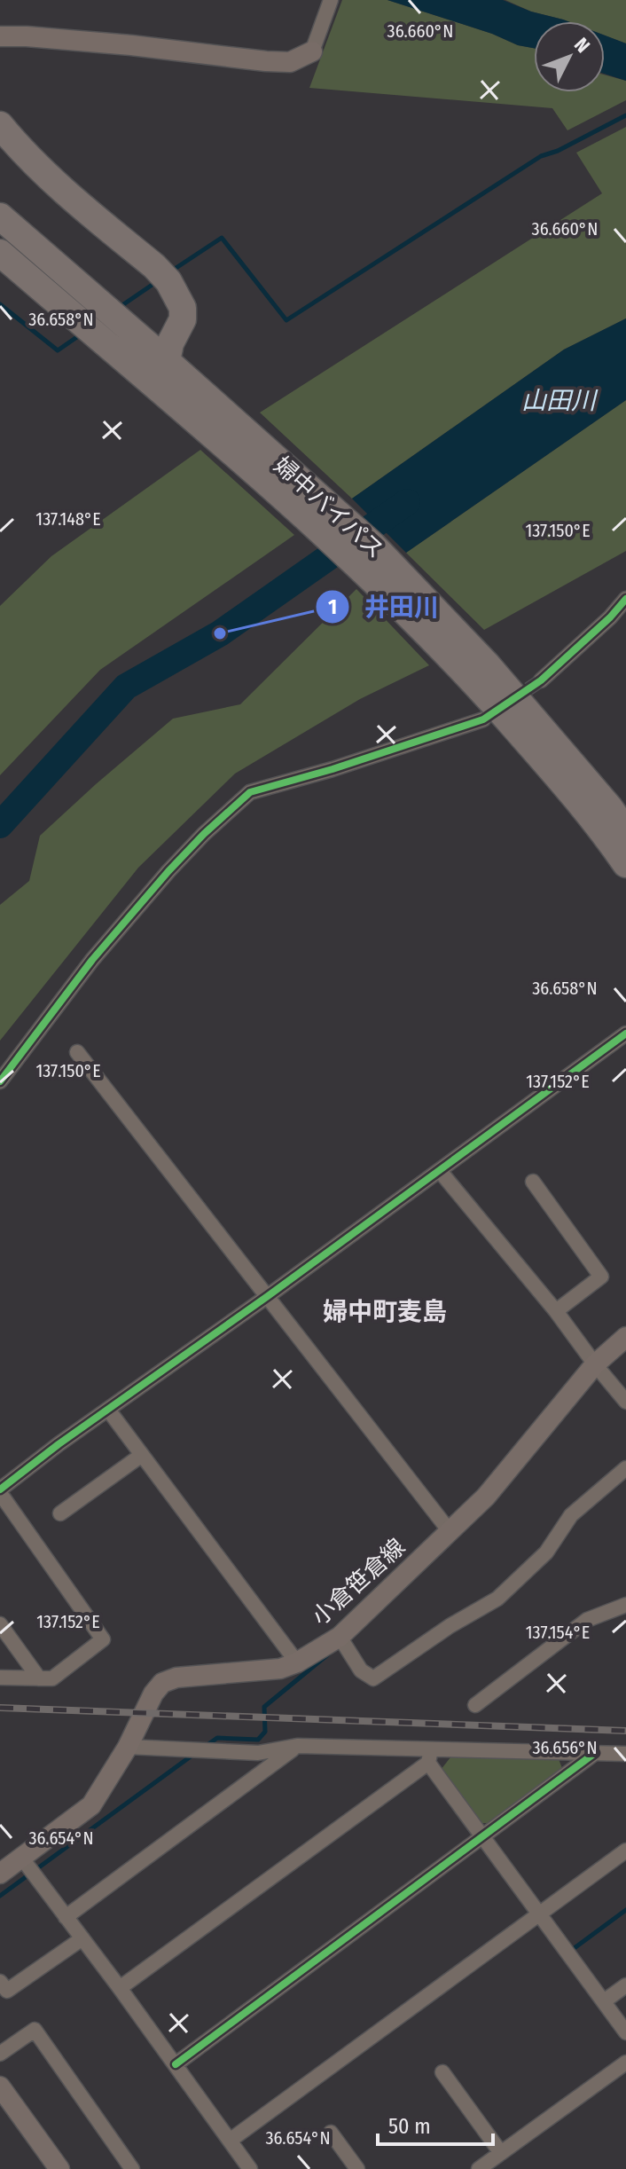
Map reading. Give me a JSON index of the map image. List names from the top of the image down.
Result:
{
  "streets": {
    "highway": ["婦中バイパス"],
    "main road": ["小倉笹倉線"]
  },
  "districts": ["婦中町麦島"],
  "water": ["山田川"],
  "places": ["井田川"],
  "scale_bar": "50 m",
  "north": "top right",
  "coordinates": [
    "36.660°N",
    "36.658°N",
    "137.148°E",
    "137.150°E",
    "137.152°E",
    "137.154°E",
    "36.656°N",
    "36.654°N"
  ]
}
